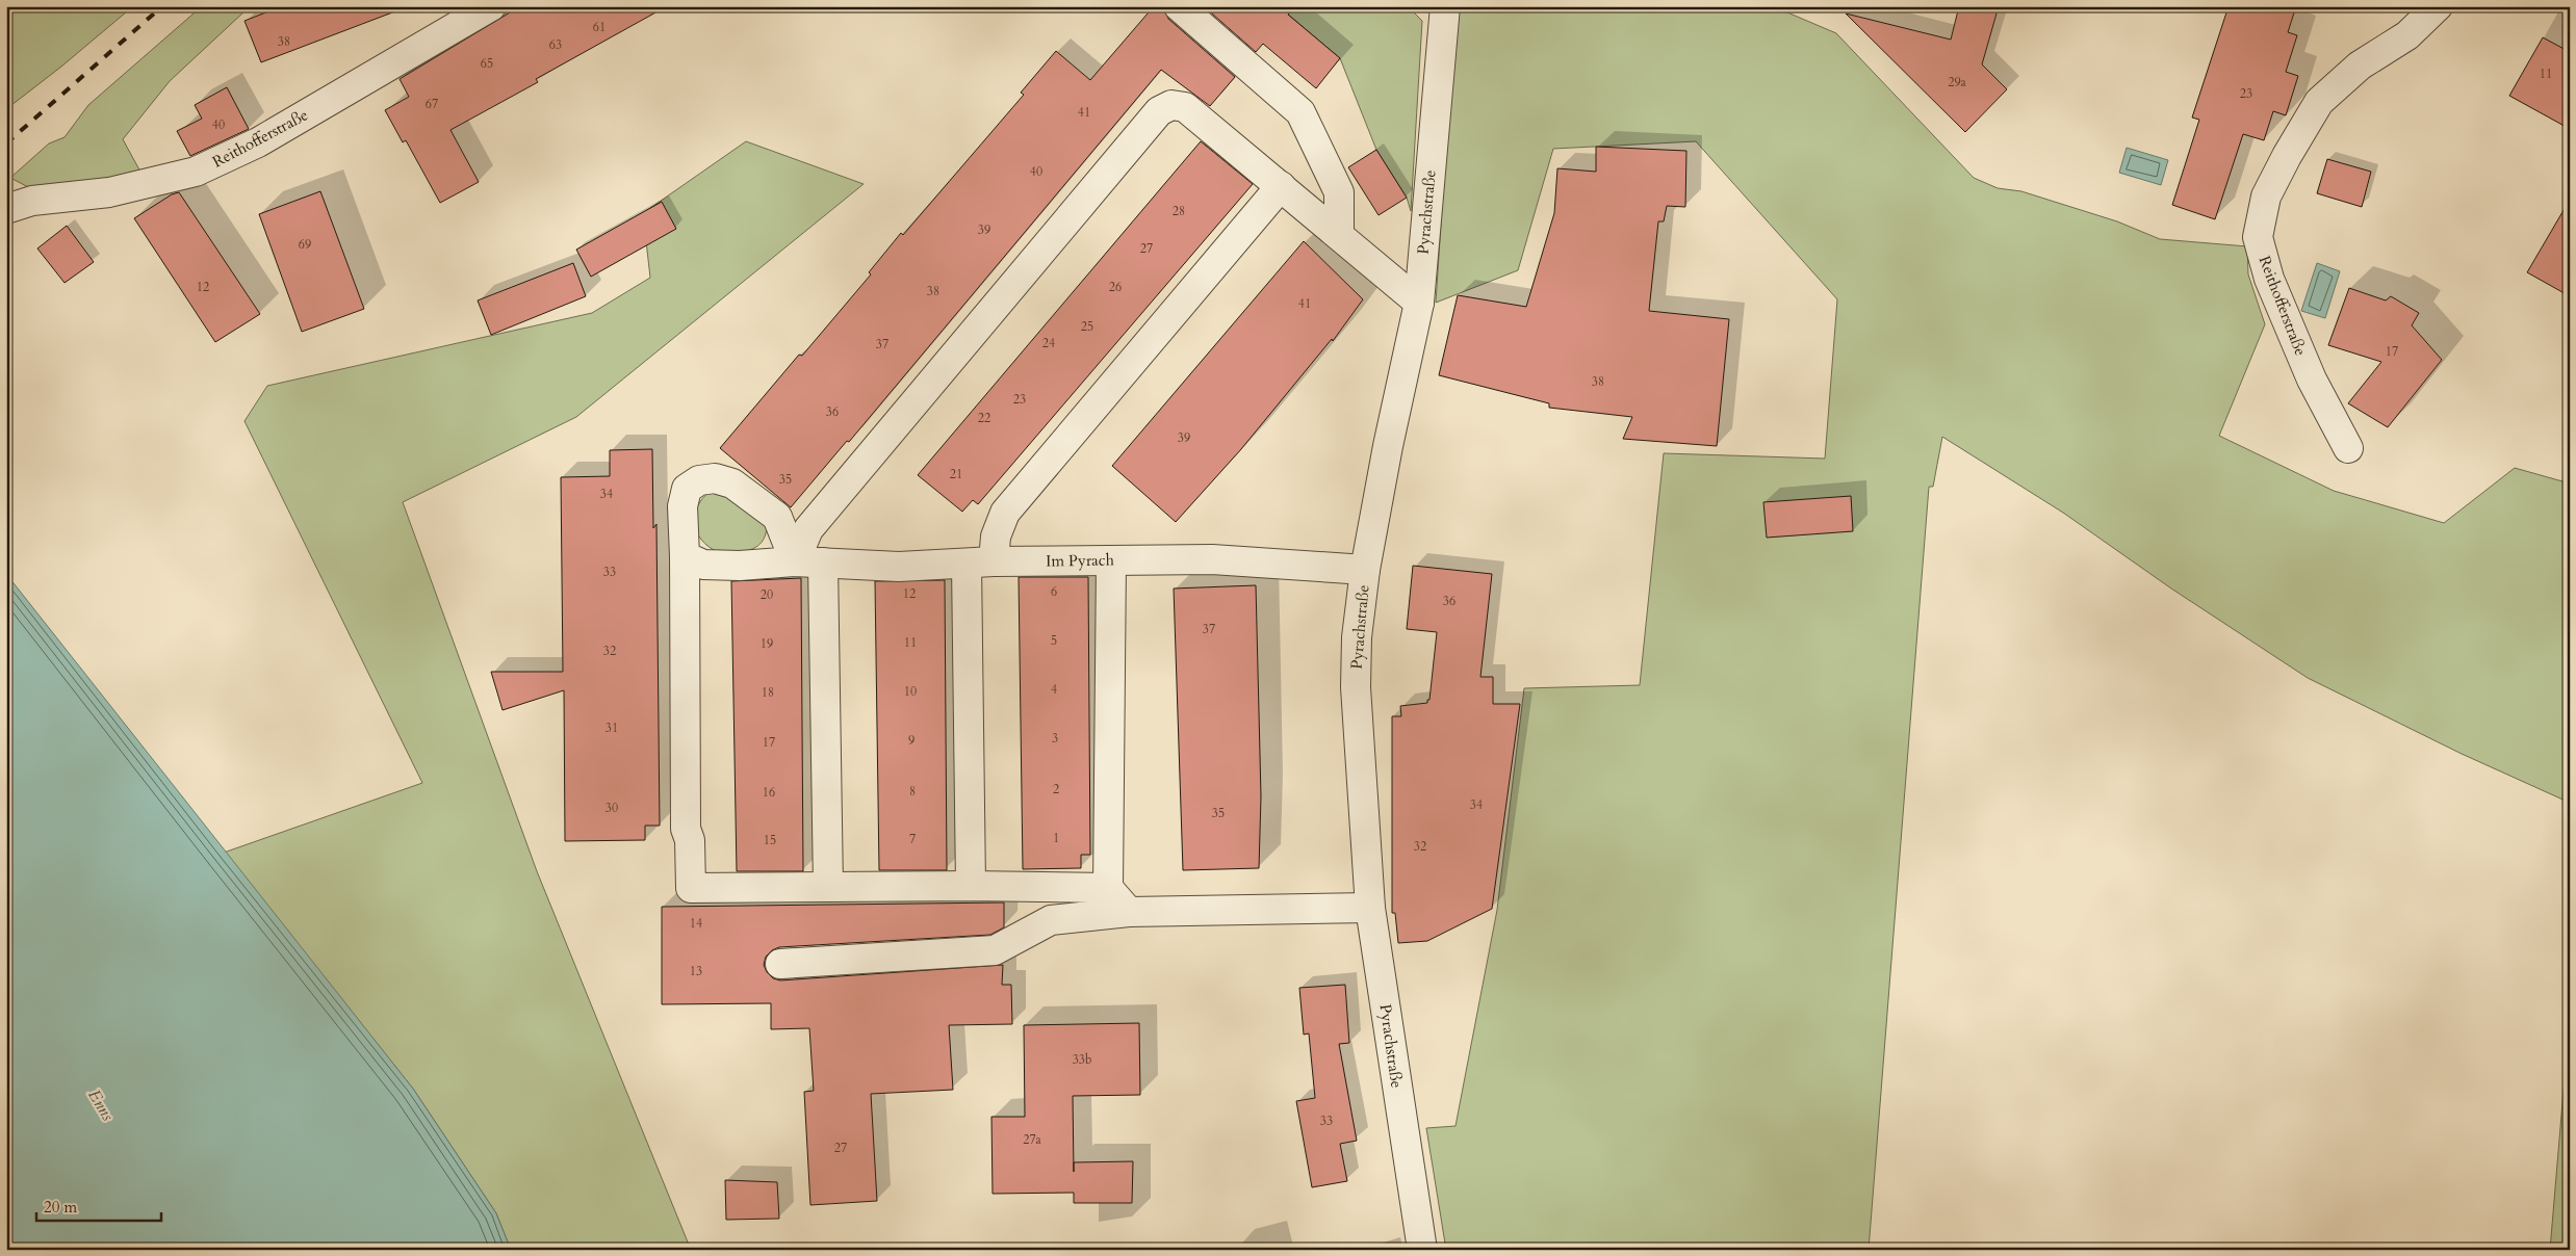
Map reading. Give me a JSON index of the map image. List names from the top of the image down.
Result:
{
  "streets": {
    "street": ["Reithofferstraße", "Pyrachstraße", "Im Pyrach"]
  },
  "crossings": [
    ["Pyrachstraße", "Im Pyrach"]
  ],
  "water": ["Enns"],
  "house_numbers": [
    "61",
    "38",
    "63",
    "65",
    "11",
    "29a",
    "23",
    "67",
    "41",
    "40",
    "40",
    "28",
    "39",
    "69",
    "27",
    "12",
    "26",
    "38",
    "41",
    "25",
    "24",
    "37",
    "17",
    "38",
    "23",
    "36",
    "22",
    "39",
    "21",
    "35",
    "34",
    "33",
    "6",
    "12",
    "20",
    "36",
    "37",
    "5",
    "11",
    "19",
    "32",
    "4",
    "10",
    "18",
    "31",
    "3",
    "9",
    "17",
    "2",
    "8",
    "16",
    "34",
    "30",
    "35",
    "1",
    "7",
    "15",
    "32",
    "14",
    "13",
    "33b",
    "33",
    "27a",
    "27"
  ],
  "scale_bar": "20 m"
}
